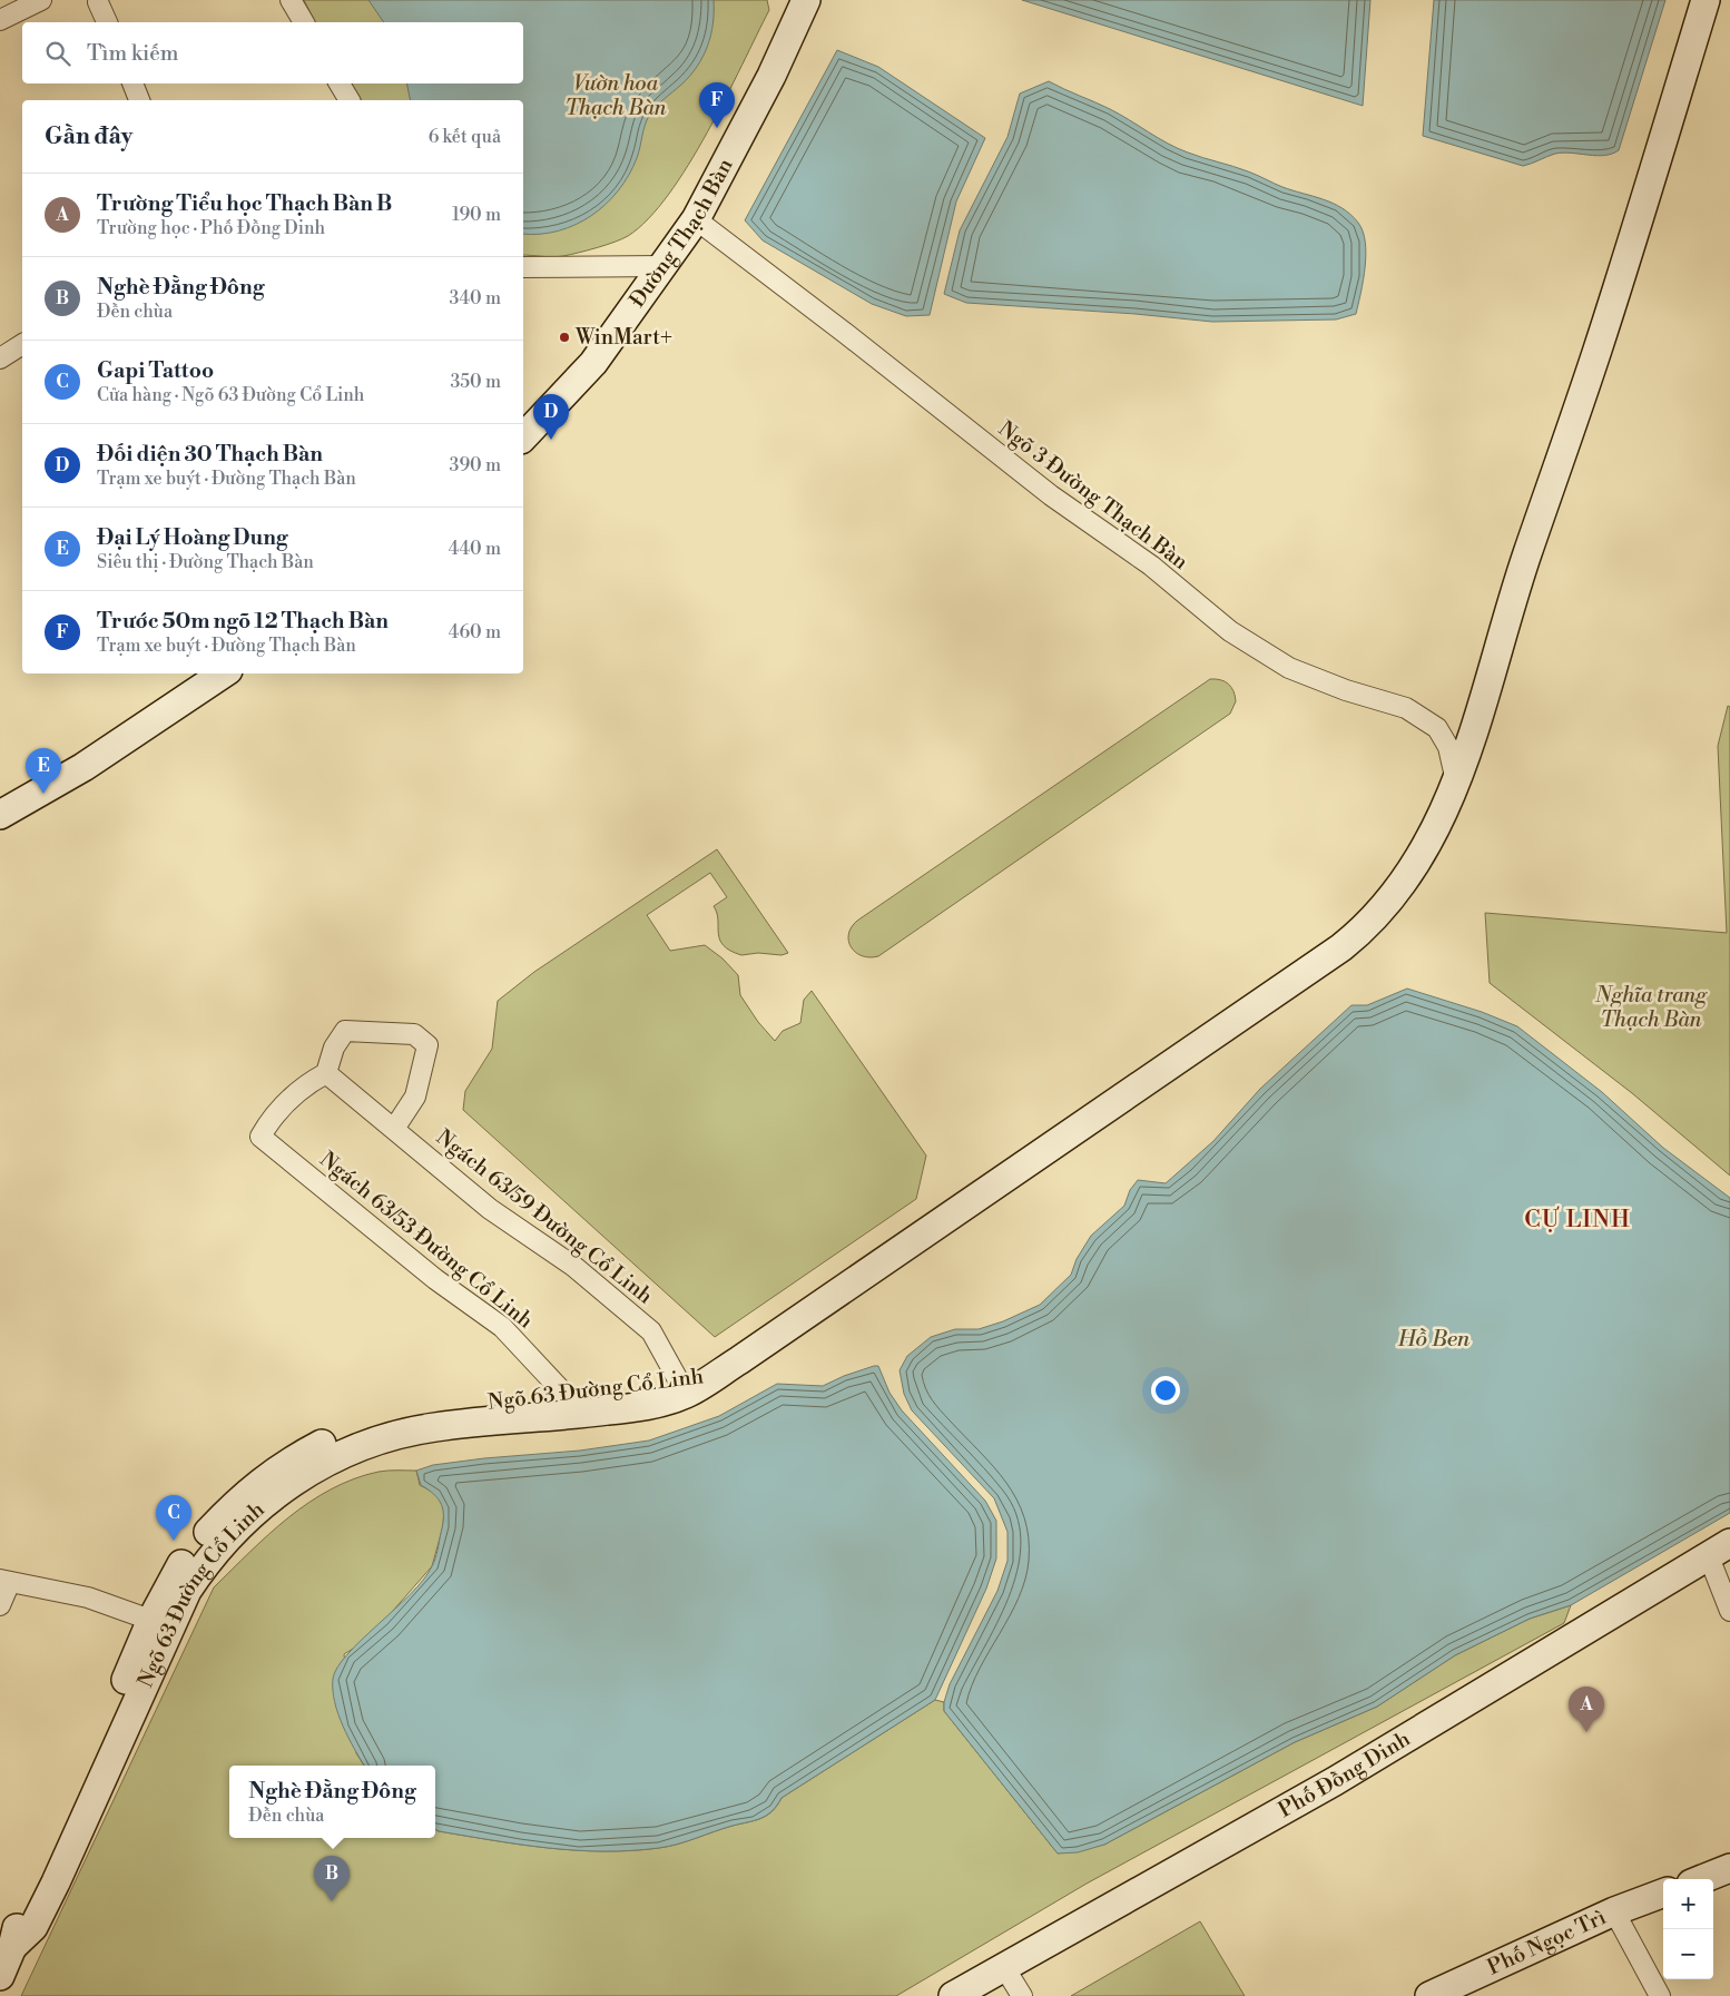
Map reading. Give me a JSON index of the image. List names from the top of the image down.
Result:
{
  "streets": {
    "street": [
      "Đường Thạch Bàn",
      "Ngõ 3 Đường Thạch Bàn",
      "Ngách 63/59 Đường Cổ Linh",
      "Ngách 63/53 Đường Cổ Linh",
      "Ngõ 63 Đường Cổ Linh",
      "Phố Đồng Dinh",
      "Phố Ngọc Trì"
    ]
  },
  "crossings": [
    ["Đường Thạch Bàn", "Ngõ 3 Đường Thạch Bàn"],
    ["Ngõ 3 Đường Thạch Bàn", "Ngõ 63 Đường Cổ Linh"],
    ["Ngách 63/59 Đường Cổ Linh", "Ngách 63/53 Đường Cổ Linh"],
    ["Ngách 63/59 Đường Cổ Linh", "Ngõ 63 Đường Cổ Linh"],
    ["Ngách 63/53 Đường Cổ Linh", "Ngõ 63 Đường Cổ Linh"]
  ],
  "districts": ["CỰ LINH"],
  "water": ["Hồ Ben"],
  "parks": ["Vườn hoa Thạch Bàn", "Nghĩa trang Thạch Bàn"],
  "places": ["WinMart+"],
  "page": {
    "search": "Tìm kiếm",
    "pins": [
      "F",
      "D",
      "E",
      "C",
      "A",
      "B"
    ],
    "heading": ["Gần đây", "6 kết quả"],
    "list": [
      {
        "mark": "A",
        "name": "Trường Tiểu học Thạch Bàn B",
        "note": "Trường học · Phố Đồng Dinh",
        "value": "190 m"
      },
      {
        "mark": "B",
        "name": "Nghè Đằng Đông",
        "note": "Đền chùa",
        "value": "340 m"
      },
      {
        "mark": "C",
        "name": "Gapi Tattoo",
        "note": "Cửa hàng · Ngõ 63 Đường Cổ Linh",
        "value": "350 m"
      },
      {
        "mark": "D",
        "name": "Đối diện 30 Thạch Bàn",
        "note": "Trạm xe buýt · Đường Thạch Bàn",
        "value": "390 m"
      },
      {
        "mark": "E",
        "name": "Đại Lý Hoàng Dung",
        "note": "Siêu thị · Đường Thạch Bàn",
        "value": "440 m"
      },
      {
        "mark": "F",
        "name": "Trước 50m ngõ 12 Thạch Bàn",
        "note": "Trạm xe buýt · Đường Thạch Bàn",
        "value": "460 m"
      }
    ],
    "popup": ["Nghè Đằng Đông", "Đền chùa"],
    "map_buttons": ["+", "−"]
  }
}
